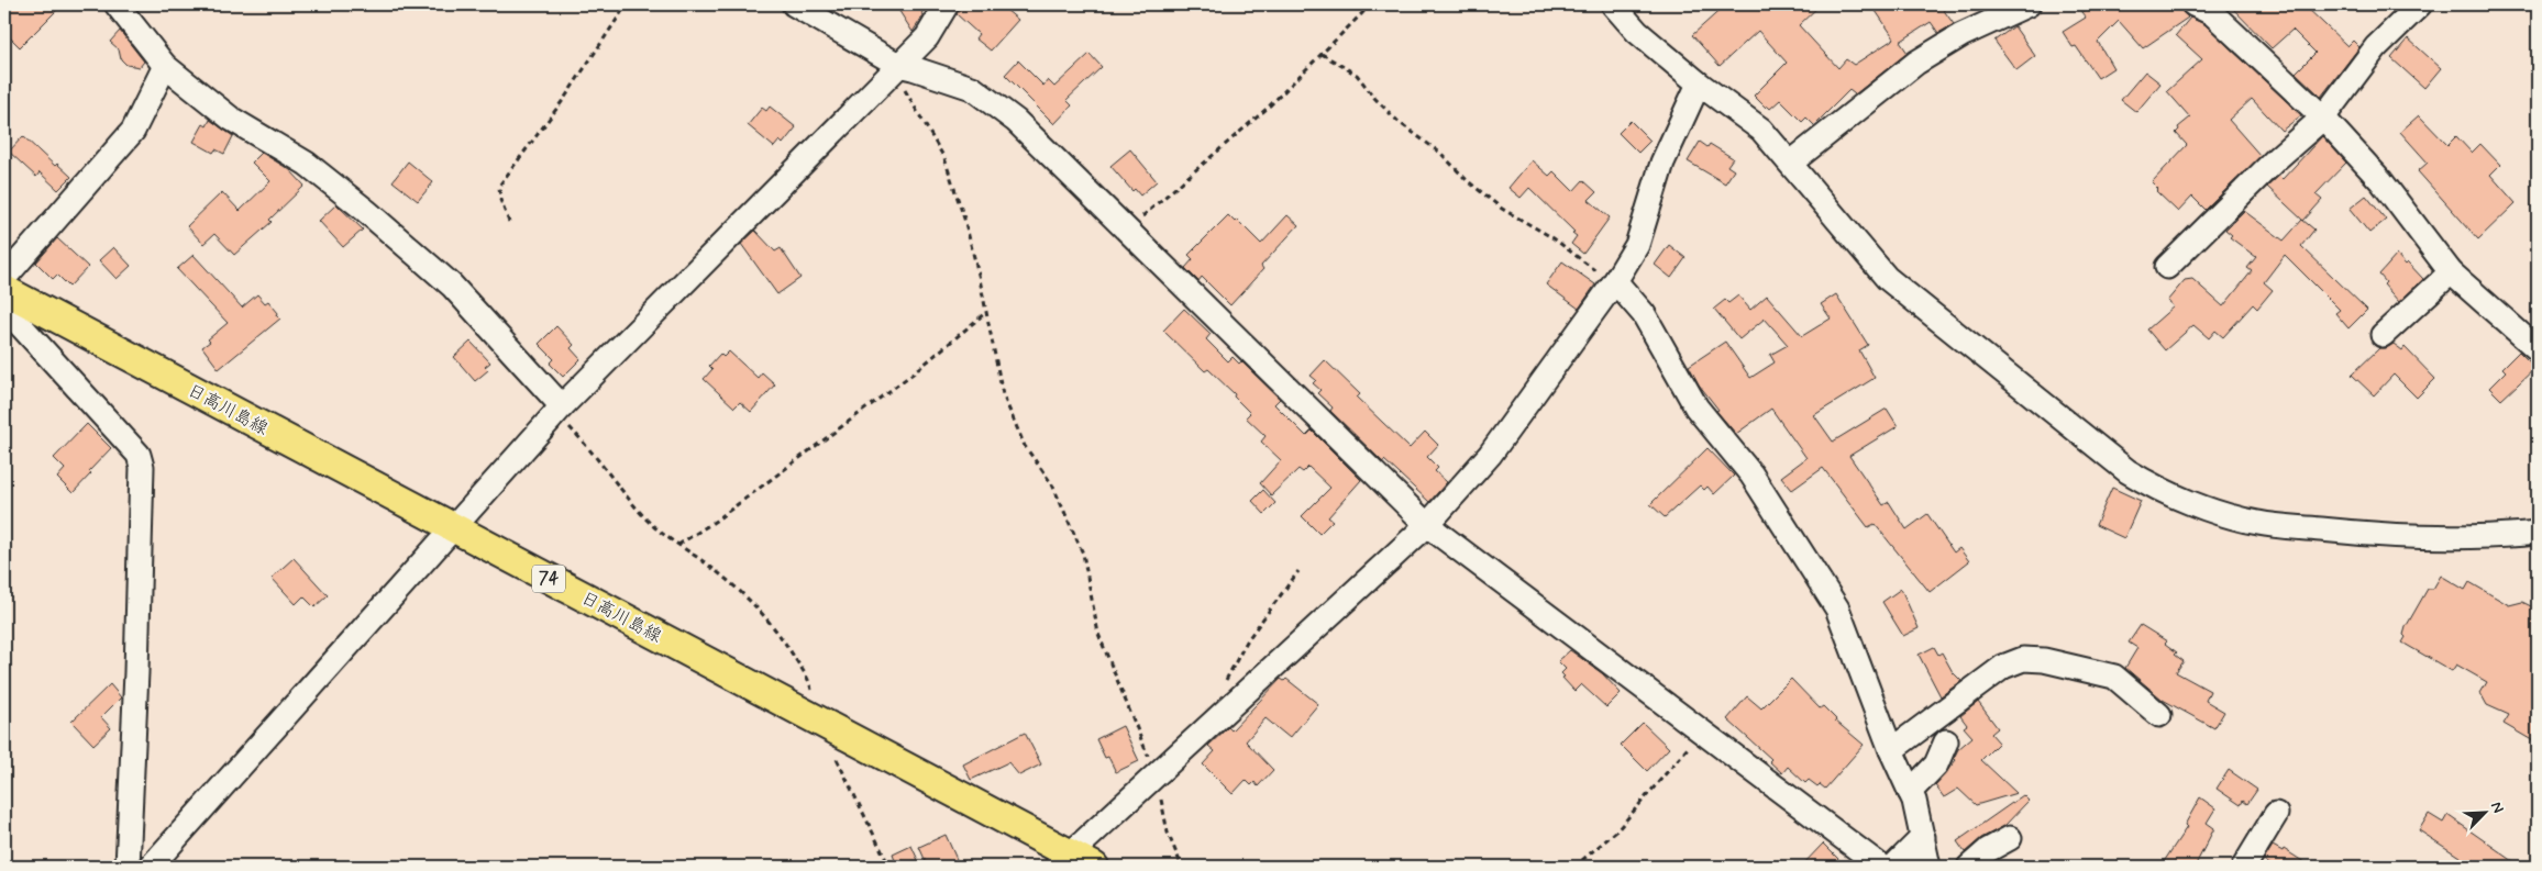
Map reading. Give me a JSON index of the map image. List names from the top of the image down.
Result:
{
  "streets": {
    "main road": ["日高川島線", "74"]
  },
  "north": "top right"
}
